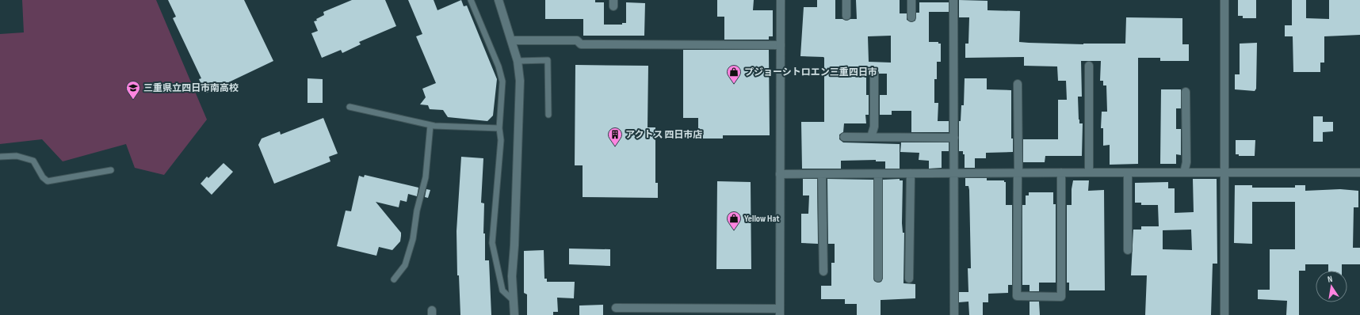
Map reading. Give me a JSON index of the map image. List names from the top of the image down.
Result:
{
  "places": {
    "shop": ["プジョーシトロエン三重四日市", "Yellow Hat"],
    "school or university": ["三重県立四日市南高校"],
    "building": ["アクトス 四日市店"]
  },
  "north": "top"
}
